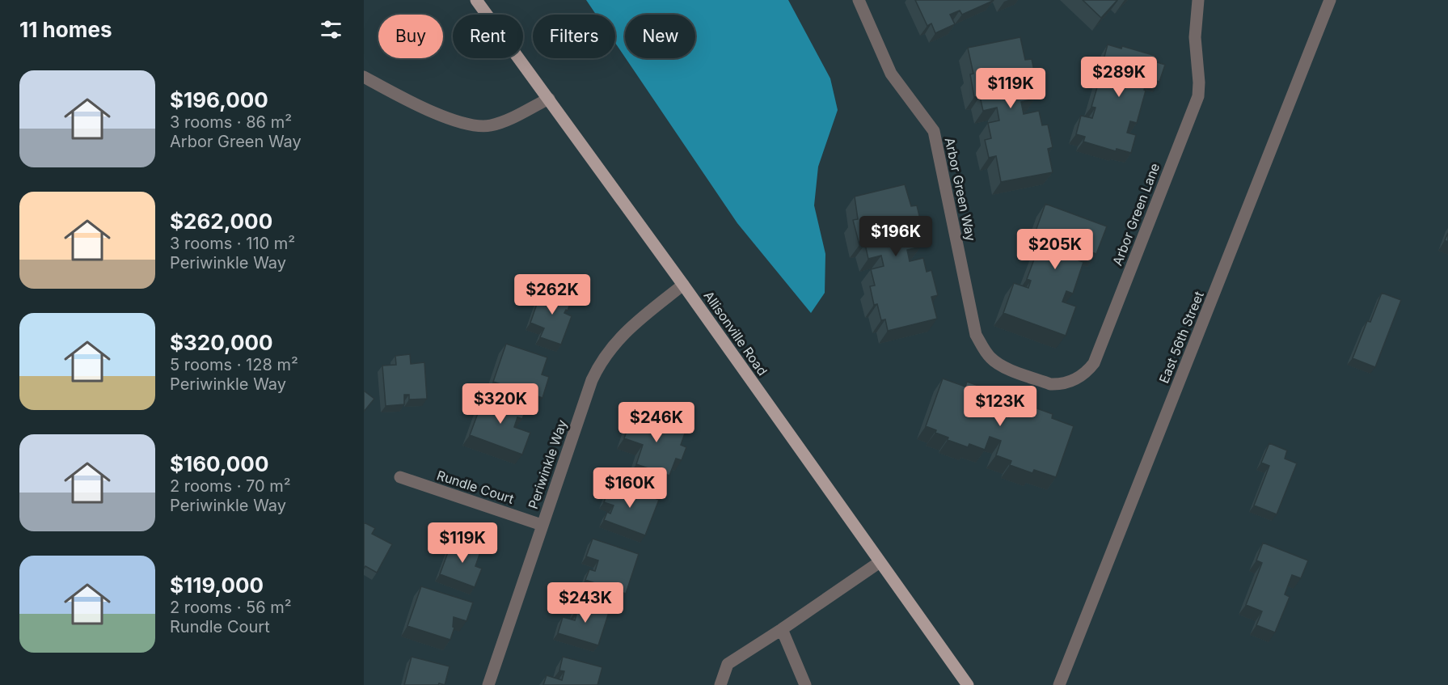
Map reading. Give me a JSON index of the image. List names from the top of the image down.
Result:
{
  "streets": {
    "main road": ["Allisonville Road"],
    "street": [
      "Arbor Green Way",
      "Arbor Green Lane",
      "East 56th Street",
      "Periwinkle Way",
      "Rundle Court"
    ]
  },
  "crossings": [
    ["Arbor Green Way", "Arbor Green Lane"],
    ["Allisonville Road", "Periwinkle Way"],
    ["Periwinkle Way", "Rundle Court"]
  ],
  "page": {
    "heading": "11 homes",
    "chip": [
      "Buy",
      "Rent",
      "Filters",
      "New"
    ],
    "price": [
      "$289K",
      "$119K",
      "$196K",
      "$205K",
      "$262K",
      "$320K",
      "$123K",
      "$246K",
      "$160K",
      "$119K",
      "$243K"
    ],
    "list": [
      {
        "name": "$196,000",
        "note": "3 rooms · 86 m² · Arbor Green Way"
      },
      {
        "name": "$262,000",
        "note": "3 rooms · 110 m² · Periwinkle Way"
      },
      {
        "name": "$320,000",
        "note": "5 rooms · 128 m² · Periwinkle Way"
      },
      {
        "name": "$160,000",
        "note": "2 rooms · 70 m² · Periwinkle Way"
      },
      {
        "name": "$119,000",
        "note": "2 rooms · 56 m² · Rundle Court"
      }
    ]
  }
}
